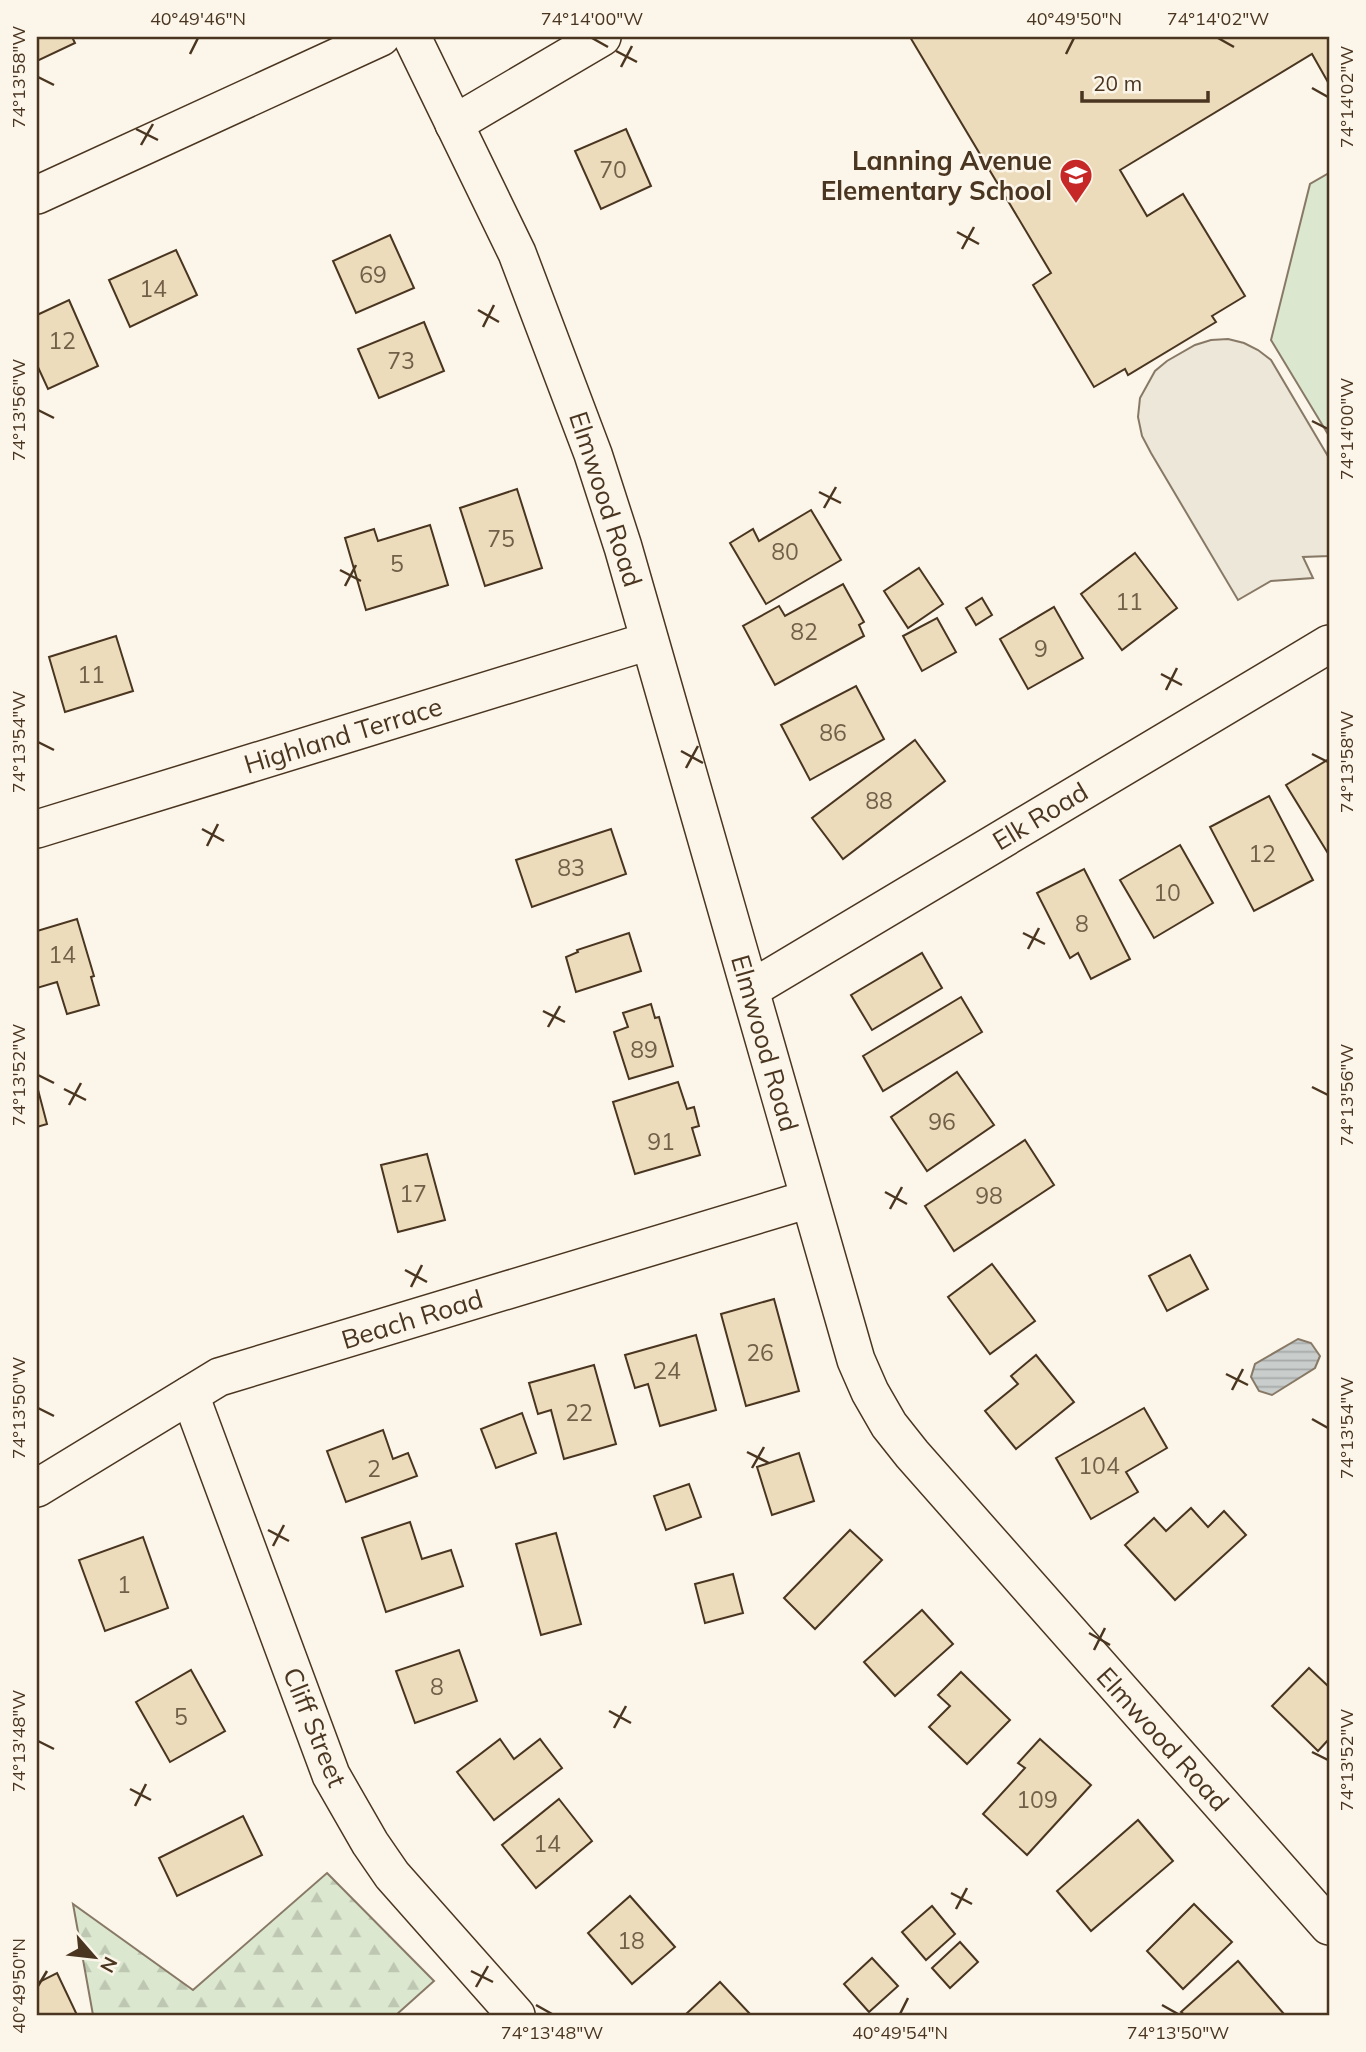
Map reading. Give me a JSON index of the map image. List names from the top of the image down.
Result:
{
  "streets": {
    "street": [
      "Elmwood Road",
      "Highland Terrace",
      "Elk Road",
      "Beach Road",
      "Cliff Street"
    ]
  },
  "crossings": [
    ["Elmwood Road", "Highland Terrace"],
    ["Elmwood Road", "Elk Road"],
    ["Elmwood Road", "Beach Road"],
    ["Beach Road", "Cliff Street"]
  ],
  "places": {
    "school or university": ["Lanning Avenue Elementary School"]
  },
  "house_numbers": [
    "70",
    "69",
    "14",
    "12",
    "73",
    "75",
    "80",
    "5",
    "11",
    "82",
    "9",
    "11",
    "86",
    "88",
    "12",
    "83",
    "10",
    "8",
    "14",
    "89",
    "96",
    "91",
    "17",
    "98",
    "26",
    "24",
    "22",
    "104",
    "2",
    "1",
    "8",
    "5",
    "109",
    "14",
    "18"
  ],
  "scale_bar": "20 m",
  "north": "bottom right",
  "coordinates": [
    "40°49'46\"N",
    "74°14'00\"W",
    "40°49'50\"N",
    "74°14'02\"W",
    "74°13'58\"W",
    "74°13'56\"W",
    "74°13'54\"W",
    "74°13'52\"W",
    "74°13'50\"W",
    "74°13'48\"W",
    "40°49'54\"N"
  ]
}
